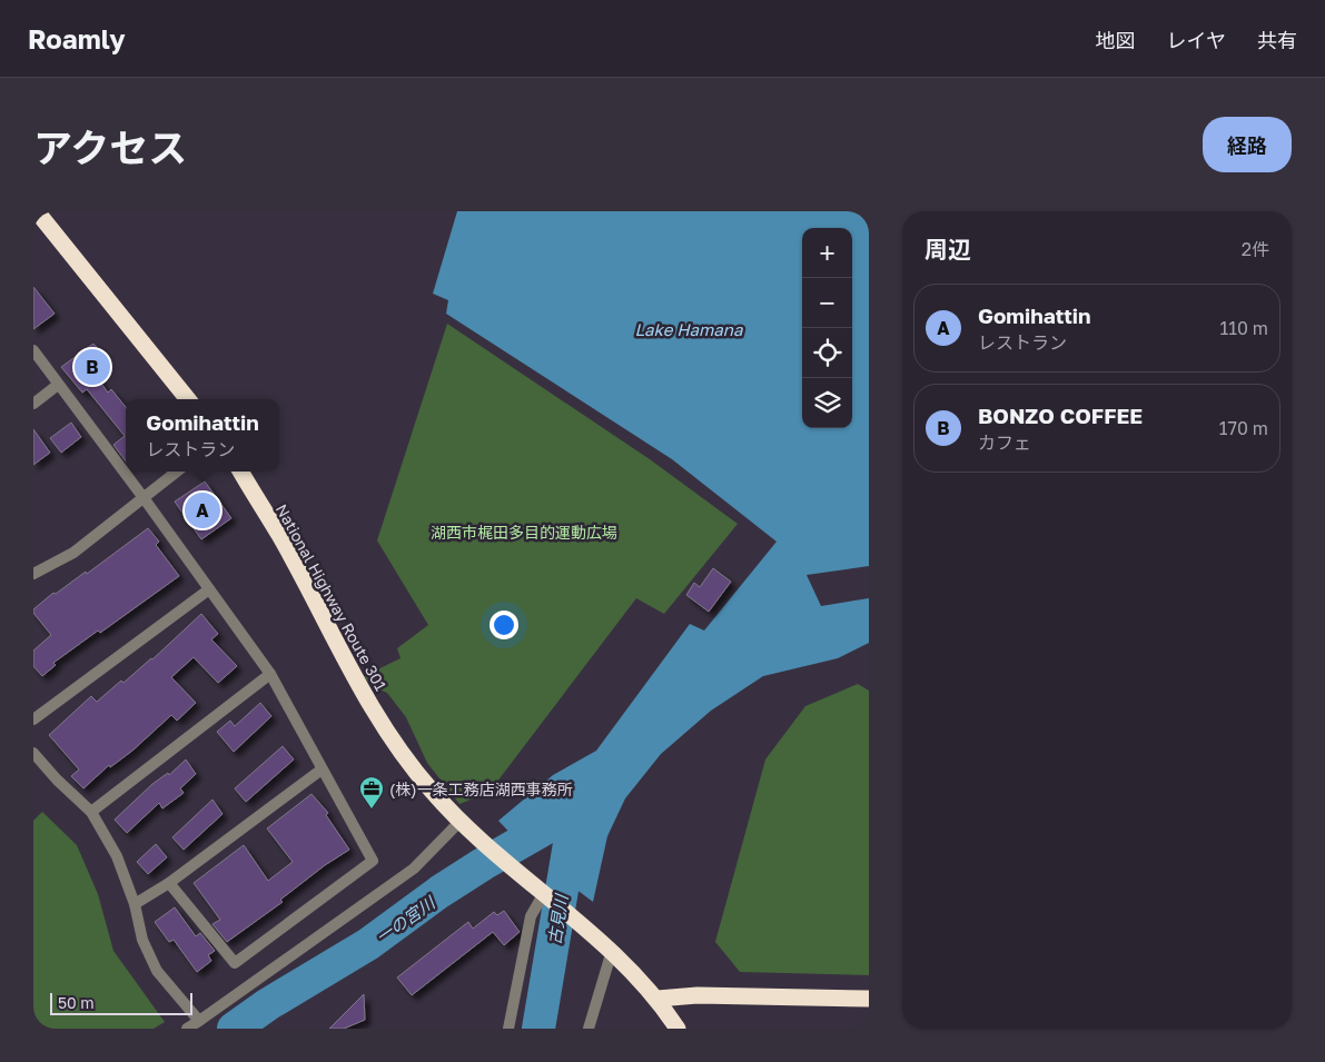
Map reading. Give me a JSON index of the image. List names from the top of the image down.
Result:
{
  "streets": {
    "highway": ["National Highway Route 301"]
  },
  "water": ["Lake Hamana", "一の宮川", "古見川"],
  "parks": ["湖西市梶田多目的運動広場"],
  "places": {
    "office": ["(株)一条工務店湖西事務所"]
  },
  "scale_bar": "50 m",
  "page": {
    "header": "Roamly",
    "nav": ["地図", "レイヤ", "共有"],
    "title": "アクセス",
    "buttons": "経路",
    "heading": ["周辺", "2件"],
    "map_buttons": ["+", "−"],
    "list": [
      {
        "mark": "A",
        "name": "Gomihattin",
        "note": "レストラン",
        "value": "110 m"
      },
      {
        "mark": "B",
        "name": "BONZO COFFEE",
        "note": "カフェ",
        "value": "170 m"
      }
    ],
    "pins": ["B", "A"],
    "popup": ["Gomihattin", "レストラン"],
    "scale": "50 m"
  }
}
